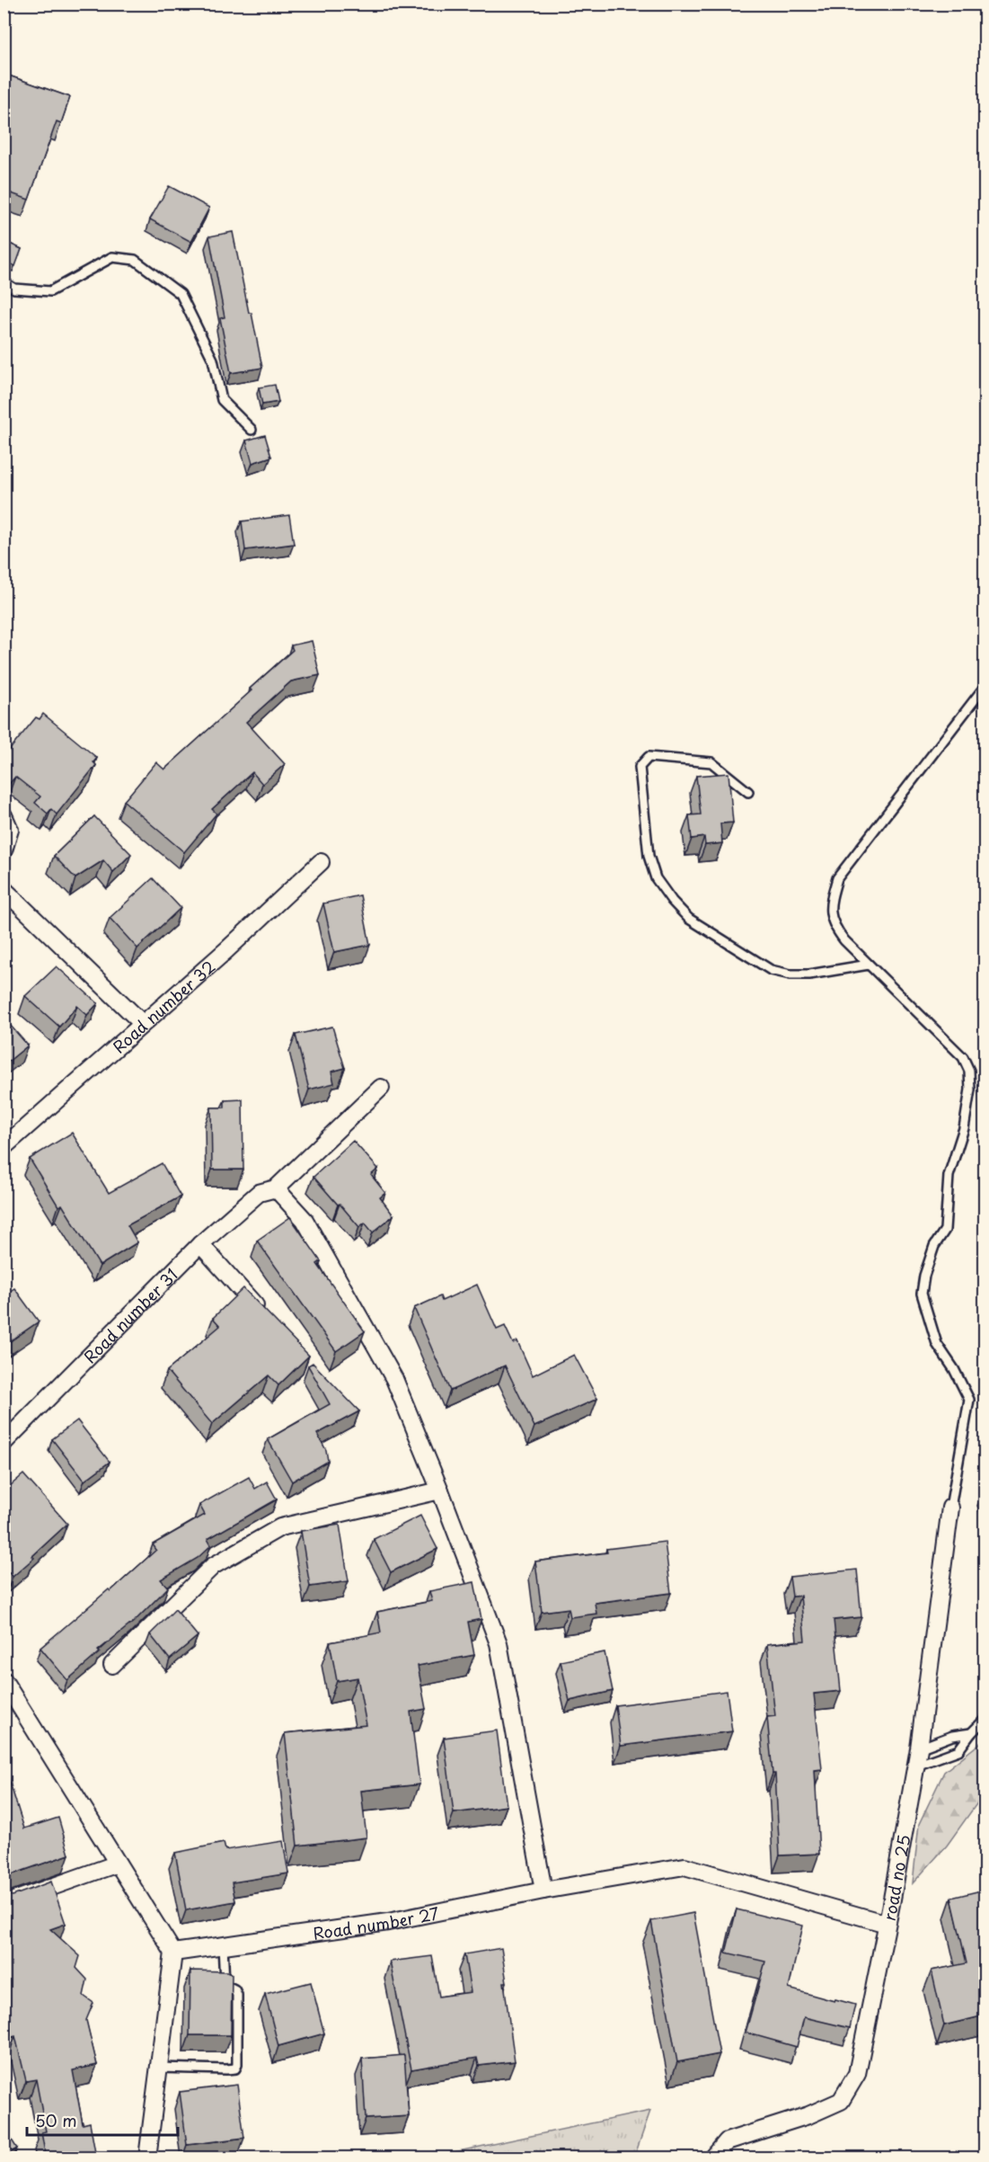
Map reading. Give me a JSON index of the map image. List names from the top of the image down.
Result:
{
  "streets": {
    "street": [
      "Road number 32",
      "Road number 31",
      "road no 25",
      "Road number 27"
    ]
  },
  "crossings": [
    ["road no 25", "Road number 27"]
  ],
  "scale_bar": "50 m"
}
